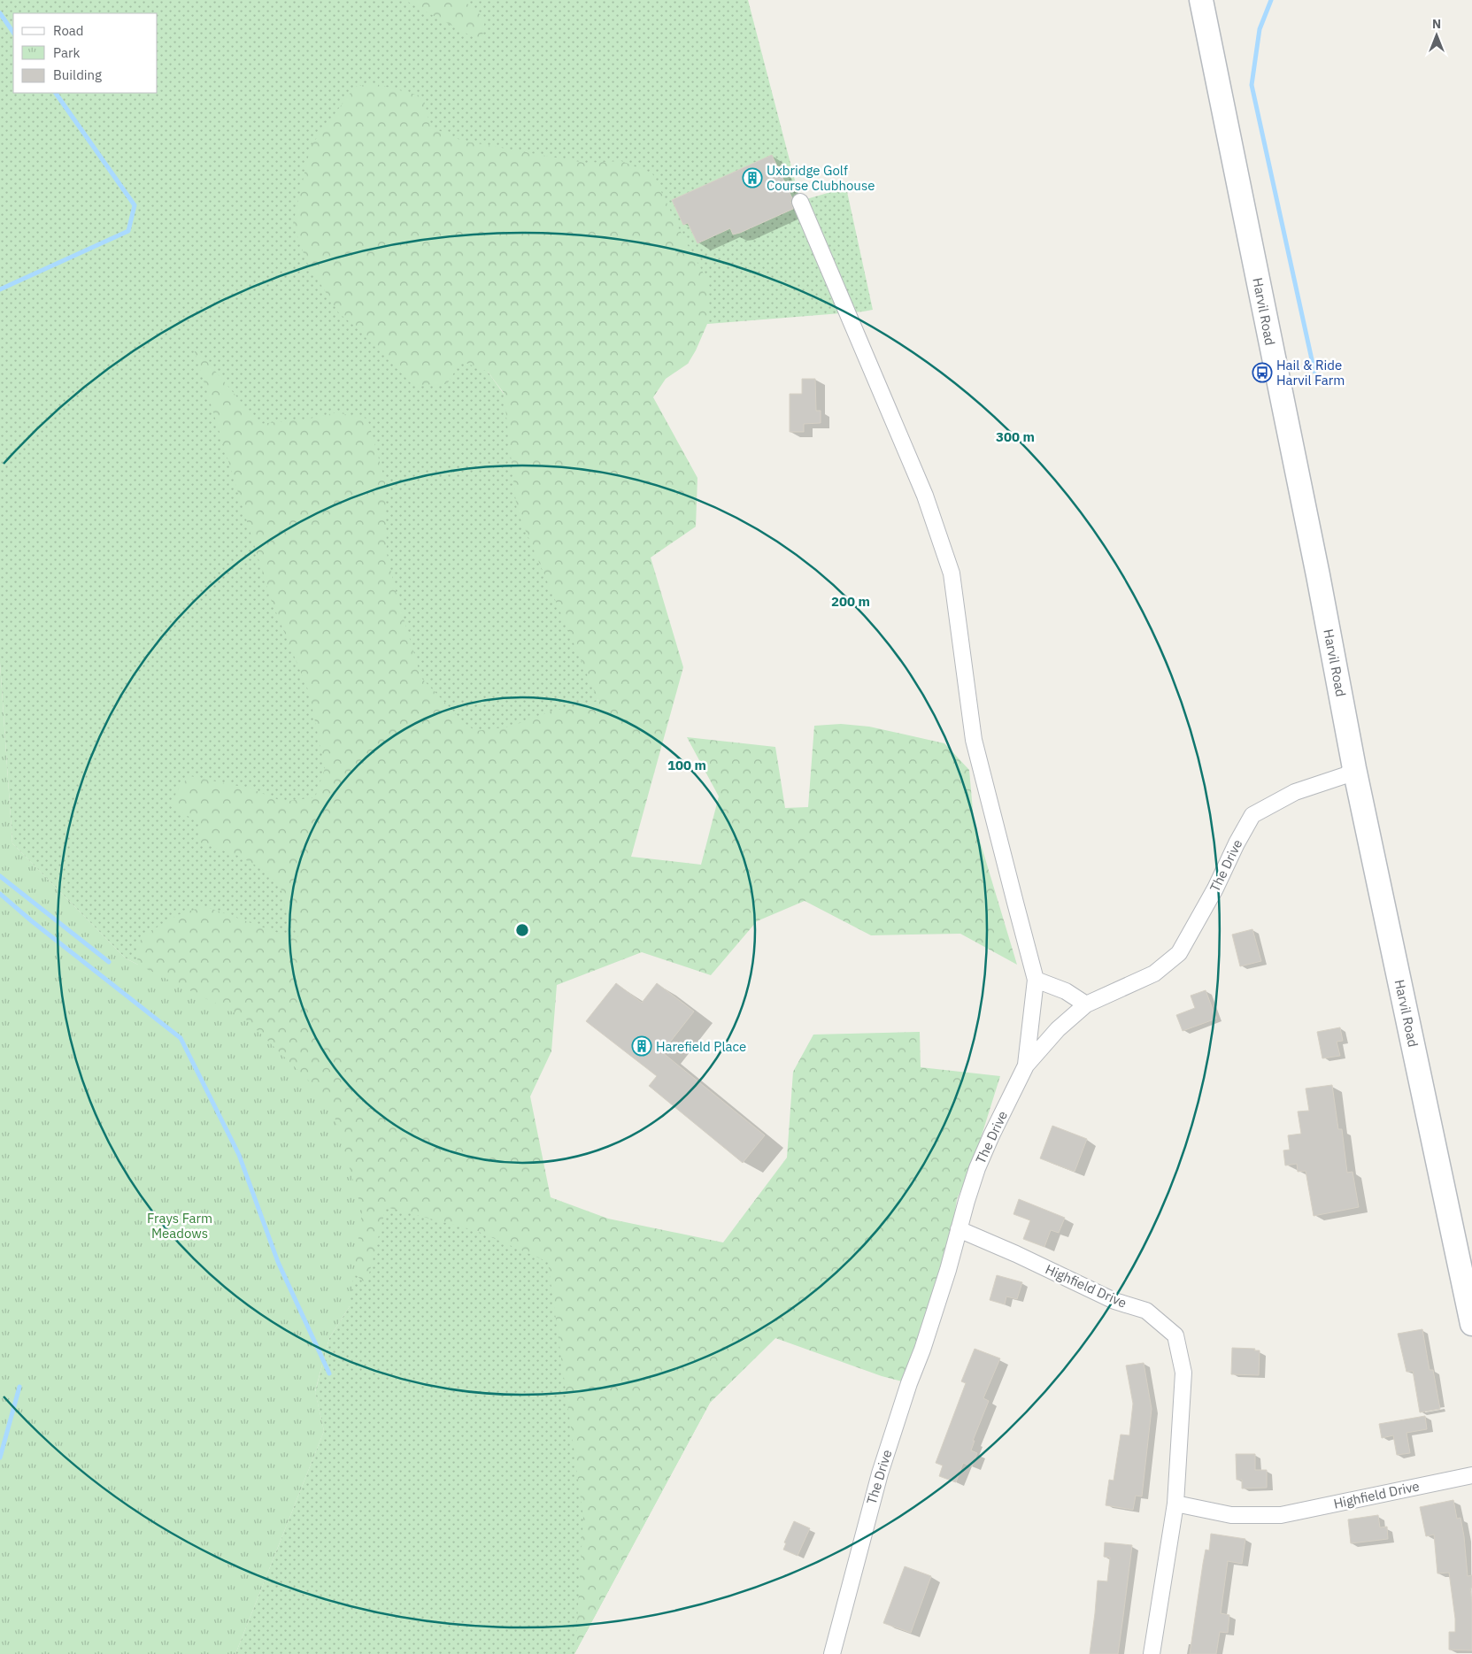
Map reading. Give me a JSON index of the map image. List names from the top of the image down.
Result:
{
  "streets": {
    "street": ["Harvil Road", "The Drive", "Highfield Drive"]
  },
  "crossings": [
    ["Harvil Road", "The Drive"],
    ["The Drive", "Highfield Drive"]
  ],
  "parks": ["Frays Farm Meadows"],
  "places": {
    "building": ["Uxbridge Golf Course Clubhouse", "Harefield Place"],
    "bus stop": ["Hail & Ride Harvil Farm"]
  },
  "legend": ["Road", "Park", "Building"],
  "north": "top",
  "rings": ["300 m", "200 m", "100 m"]
}
